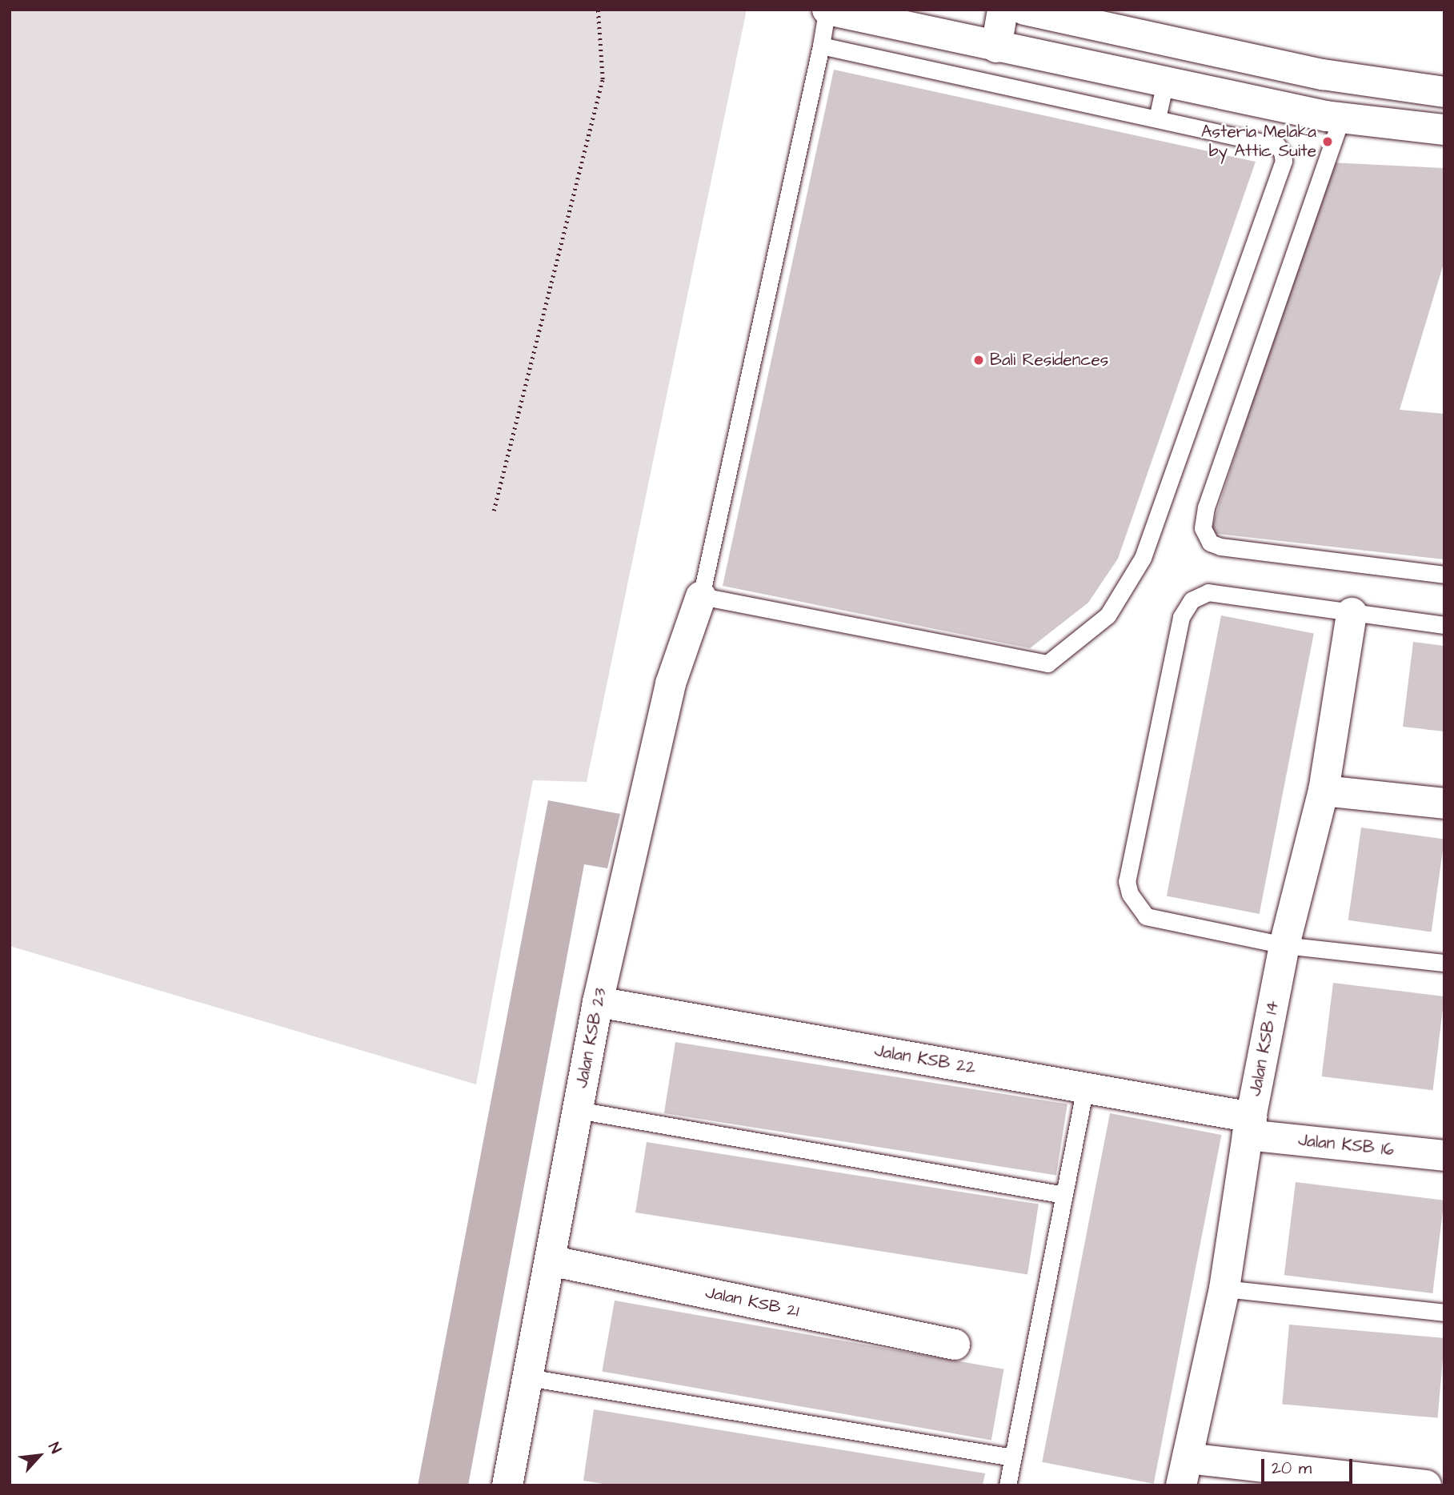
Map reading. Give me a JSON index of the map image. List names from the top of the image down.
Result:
{
  "streets": {
    "street": [
      "Jalan KSB 23",
      "Jalan KSB 14",
      "Jalan KSB 22",
      "Jalan KSB 16",
      "Jalan KSB 21"
    ]
  },
  "crossings": [
    ["Jalan KSB 23", "Jalan KSB 22"],
    ["Jalan KSB 23", "Jalan KSB 21"],
    ["Jalan KSB 14", "Jalan KSB 22"],
    ["Jalan KSB 14", "Jalan KSB 16"],
    ["Jalan KSB 22", "Jalan KSB 16"]
  ],
  "places": ["Asteria Melaka by Attic Suite", "Bali Residences"],
  "scale_bar": "20 m",
  "north": "top right"
}
